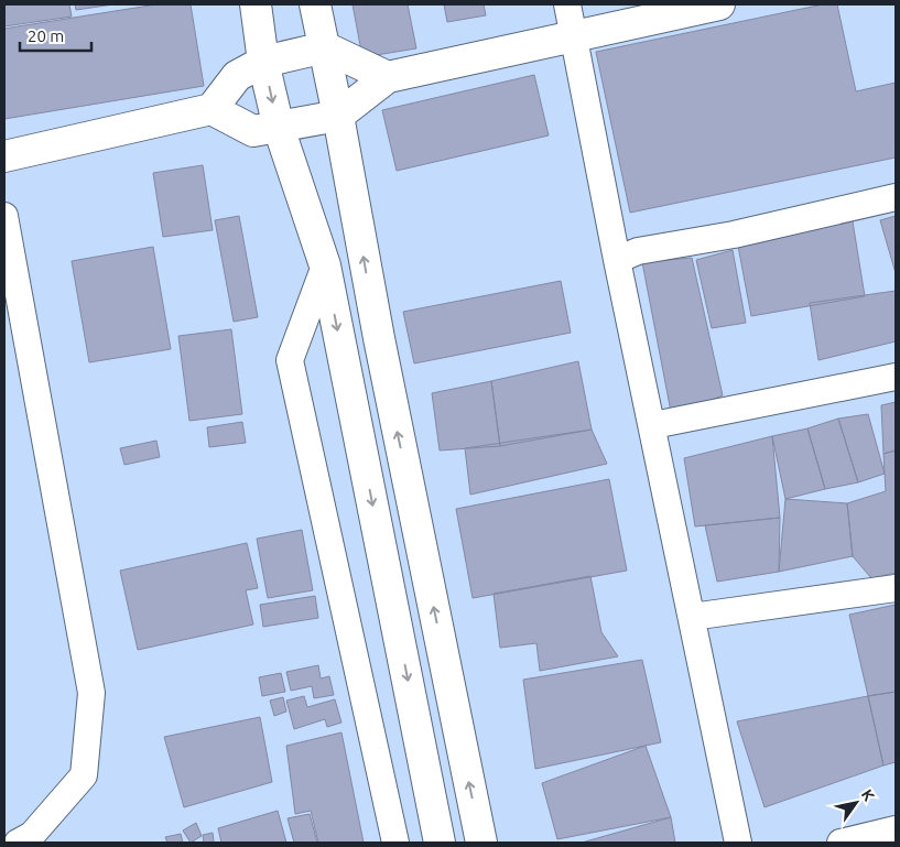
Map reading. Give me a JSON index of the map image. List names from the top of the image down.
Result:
{
  "scale_bar": "20 m",
  "north": "top right"
}
